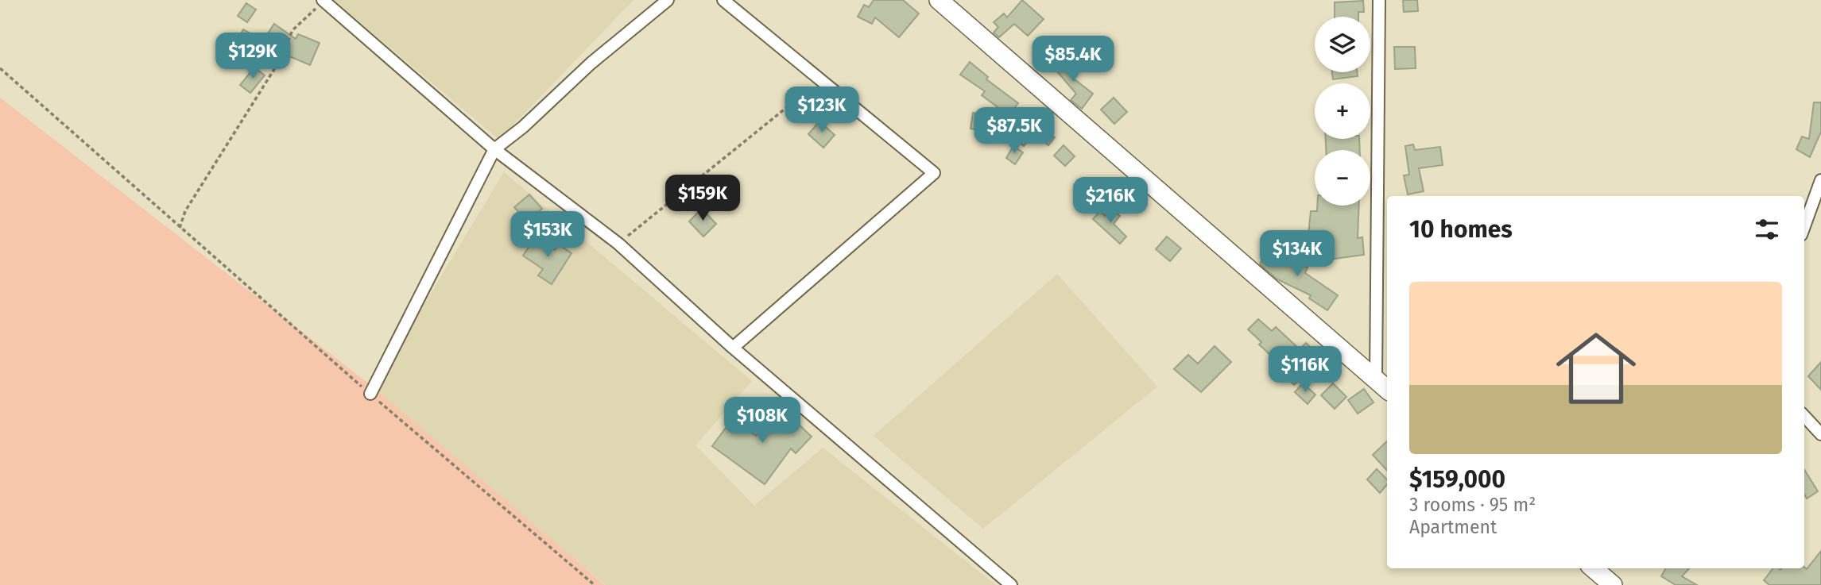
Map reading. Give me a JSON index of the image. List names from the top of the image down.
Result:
{
  "page": {
    "map_buttons": ["+", "−"],
    "price": [
      "$129K",
      "$85.4K",
      "$123K",
      "$87.5K",
      "$159K",
      "$216K",
      "$153K",
      "$134K",
      "$116K",
      "$108K"
    ],
    "heading": "10 homes",
    "list": [
      {
        "name": "$159,000",
        "note": "3 rooms · 95 m² · Apartment"
      }
    ]
  }
}
